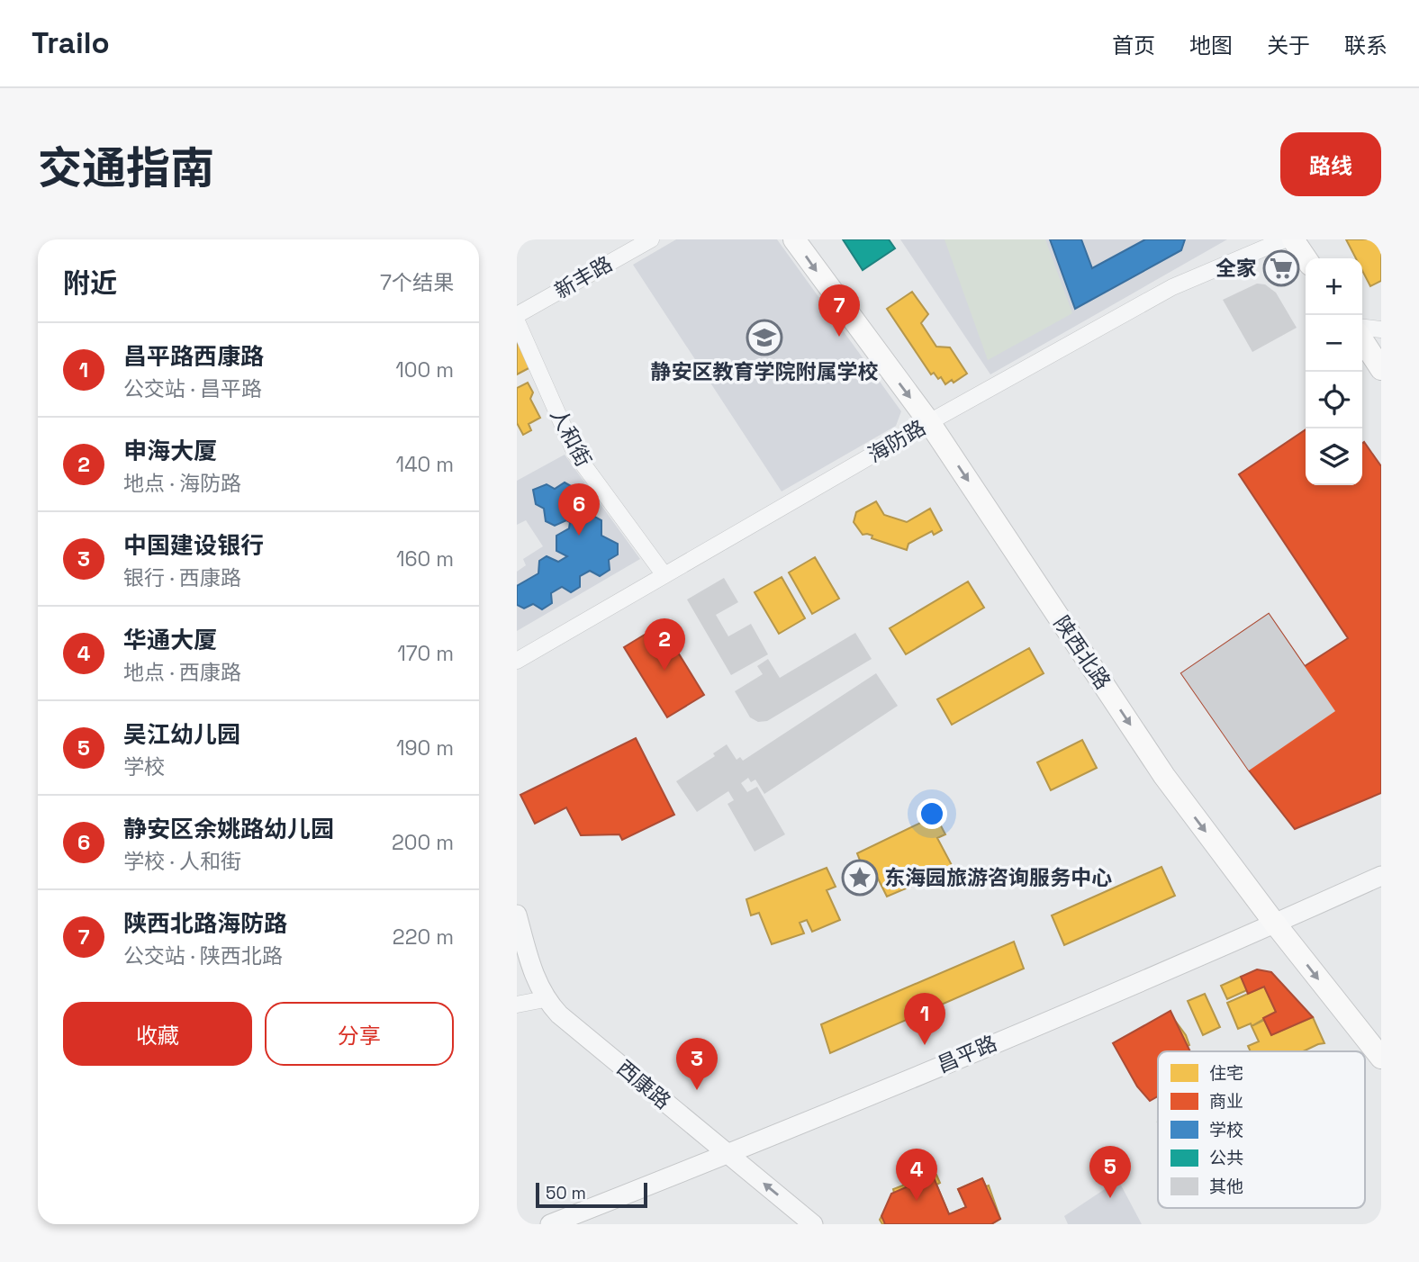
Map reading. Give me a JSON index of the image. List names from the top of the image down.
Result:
{
  "streets": {
    "main road": ["陕西北路"],
    "street": [
      "新丰路",
      "人和街",
      "海防路",
      "昌平路",
      "西康路"
    ]
  },
  "crossings": [
    ["人和街", "海防路"],
    ["海防路", "陕西北路"],
    ["陕西北路", "昌平路"],
    ["昌平路", "西康路"]
  ],
  "one_way": ["陕西北路"],
  "places": {
    "supermarket": ["全家"],
    "school or university": ["静安区教育学院附属学校"],
    "place": ["东海园旅游咨询服务中心"]
  },
  "legend": [
    "住宅",
    "商业",
    "学校",
    "公共",
    "其他"
  ],
  "scale_bar": "50 m",
  "page": {
    "header": "Trailo",
    "nav": [
      "首页",
      "地图",
      "关于",
      "联系"
    ],
    "title": "交通指南",
    "buttons": [
      "路线",
      ["收藏", "分享"]
    ],
    "heading": ["附近", "7个结果"],
    "map_buttons": ["+", "−"],
    "pins": [
      "7",
      "6",
      "2",
      "1",
      "3",
      "5",
      "4"
    ],
    "list": [
      {
        "mark": "1",
        "name": "昌平路西康路",
        "note": "公交站 · 昌平路",
        "value": "100 m"
      },
      {
        "mark": "2",
        "name": "申海大厦",
        "note": "地点 · 海防路",
        "value": "140 m"
      },
      {
        "mark": "3",
        "name": "中国建设银行",
        "note": "银行 · 西康路",
        "value": "160 m"
      },
      {
        "mark": "4",
        "name": "华通大厦",
        "note": "地点 · 西康路",
        "value": "170 m"
      },
      {
        "mark": "5",
        "name": "吴江幼儿园",
        "note": "学校",
        "value": "190 m"
      },
      {
        "mark": "6",
        "name": "静安区余姚路幼儿园",
        "note": "学校 · 人和街",
        "value": "200 m"
      },
      {
        "mark": "7",
        "name": "陕西北路海防路",
        "note": "公交站 · 陕西北路",
        "value": "220 m"
      }
    ],
    "scale": "50 m"
  }
}
